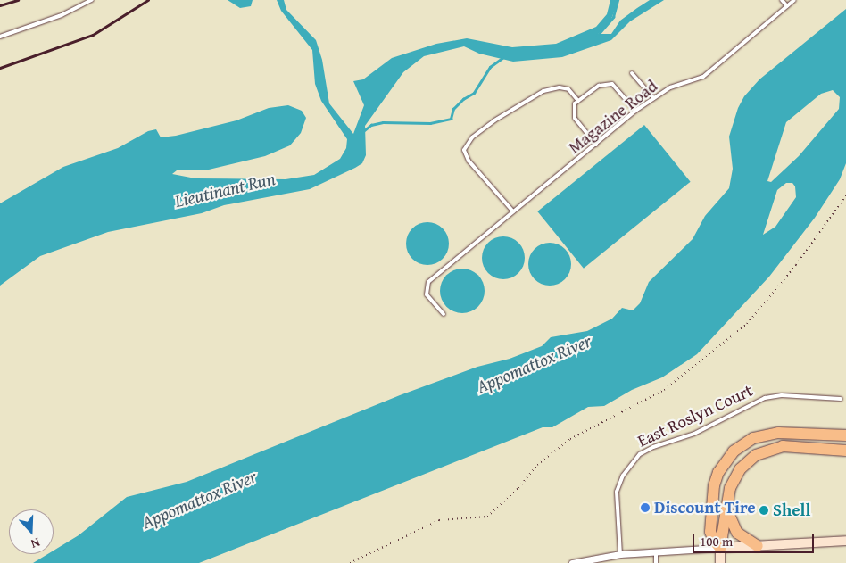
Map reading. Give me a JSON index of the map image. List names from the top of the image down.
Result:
{
  "streets": {
    "lane": ["Magazine Road", "East Roslyn Court"]
  },
  "water": ["Lieutinant Run", "Appomattox River"],
  "places": ["Discount Tire", "Shell"],
  "scale_bar": "100 m",
  "north": "bottom"
}
